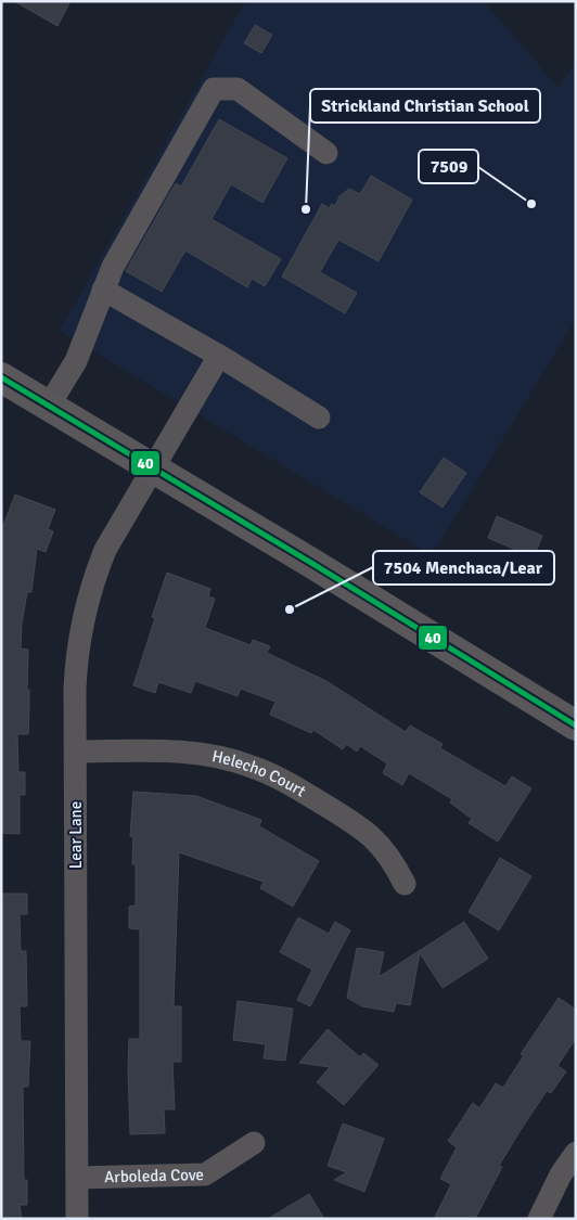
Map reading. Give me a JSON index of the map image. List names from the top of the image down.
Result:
{
  "streets": {
    "street": ["Helecho Court", "Lear Lane", "Arboleda Cove"]
  },
  "crossings": [
    ["Helecho Court", "Lear Lane"],
    ["Lear Lane", "Arboleda Cove"]
  ],
  "places": ["7509", "Strickland Christian School", "7504 Menchaca/Lear"],
  "lines": ["transit line 40"]
}
